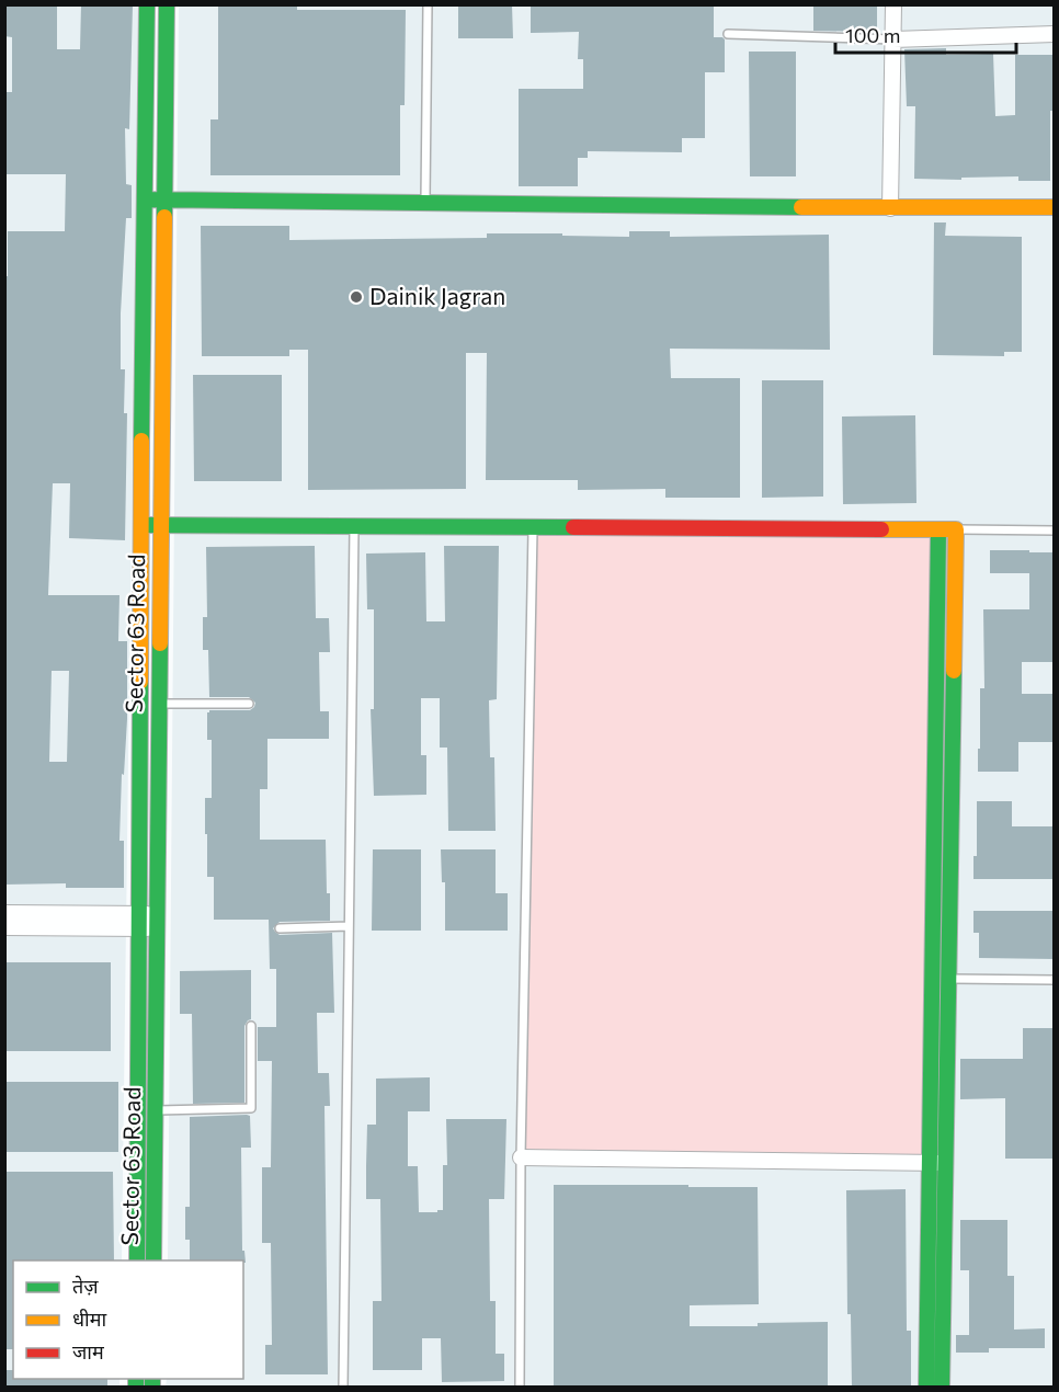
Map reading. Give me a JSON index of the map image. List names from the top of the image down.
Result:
{
  "streets": {
    "street": ["Sector 63 Road"]
  },
  "places": ["Dainik Jagran"],
  "legend": ["तेज़", "धीमा", "जाम"],
  "scale_bar": "100 m"
}
